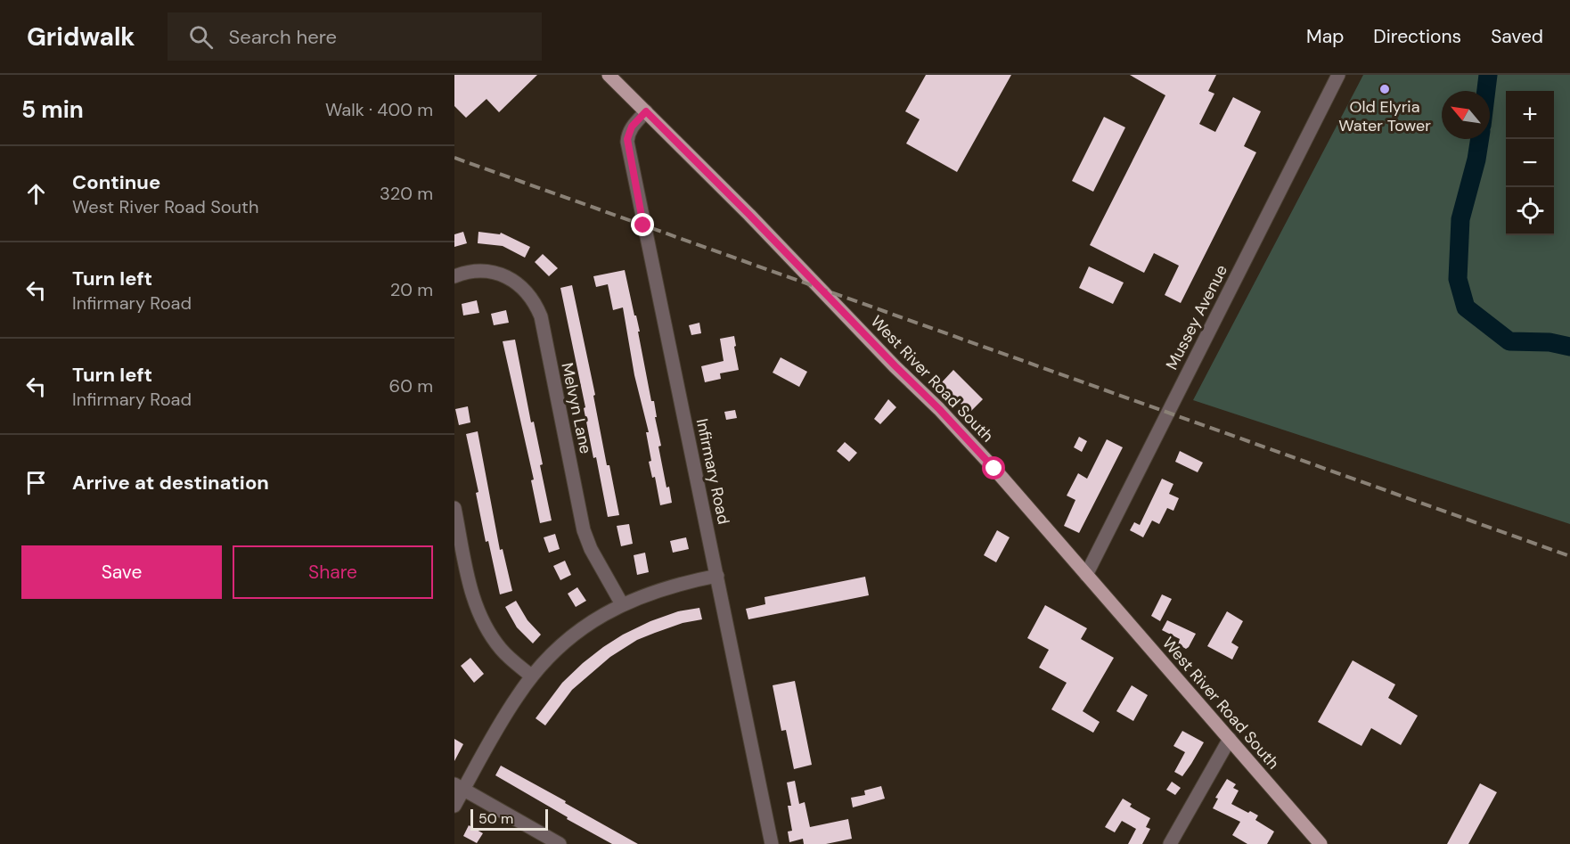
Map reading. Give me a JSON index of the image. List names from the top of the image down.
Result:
{
  "streets": {
    "main road": ["West River Road South"],
    "street": ["Mussey Avenue", "Melvyn Lane", "Infirmary Road"]
  },
  "crossings": [
    ["Mussey Avenue", "West River Road South"],
    ["West River Road South", "Infirmary Road"]
  ],
  "places": ["Old Elyria Water Tower"],
  "scale_bar": "50 m",
  "north": "top left",
  "page": {
    "header": "Gridwalk",
    "search": "Search here",
    "nav": ["Map", "Directions", "Saved"],
    "heading": ["5 min", "Walk · 400 m"],
    "map_buttons": ["+", "−"],
    "list": [
      ["Continue", "West River Road South", "320 m"],
      ["Turn left", "Infirmary Road", "20 m"],
      ["Turn left", "Infirmary Road", "60 m"],
      "Arrive at destination"
    ],
    "buttons": ["Save", "Share"],
    "scale": "50 m"
  }
}
